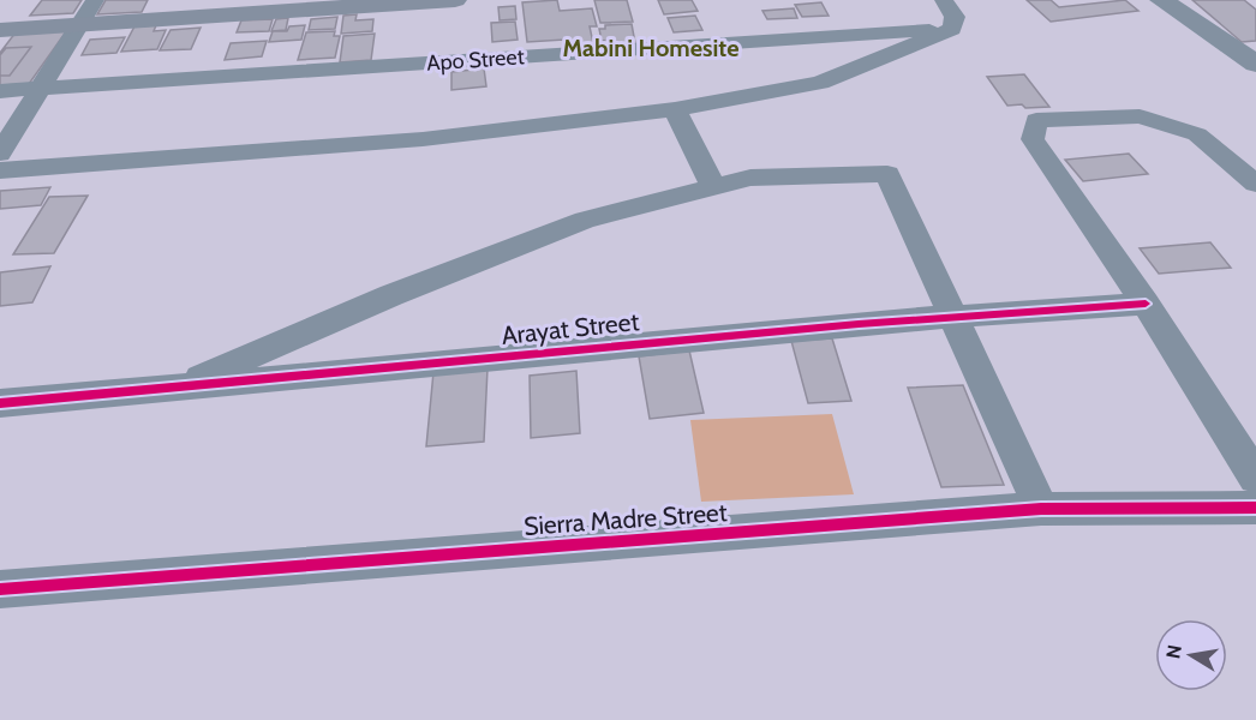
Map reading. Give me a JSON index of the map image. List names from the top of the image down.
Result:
{
  "streets": {
    "street": ["Apo Street", "Arayat Street", "Sierra Madre Street"]
  },
  "districts": ["Mabini Homesite"],
  "north": "left"
}
